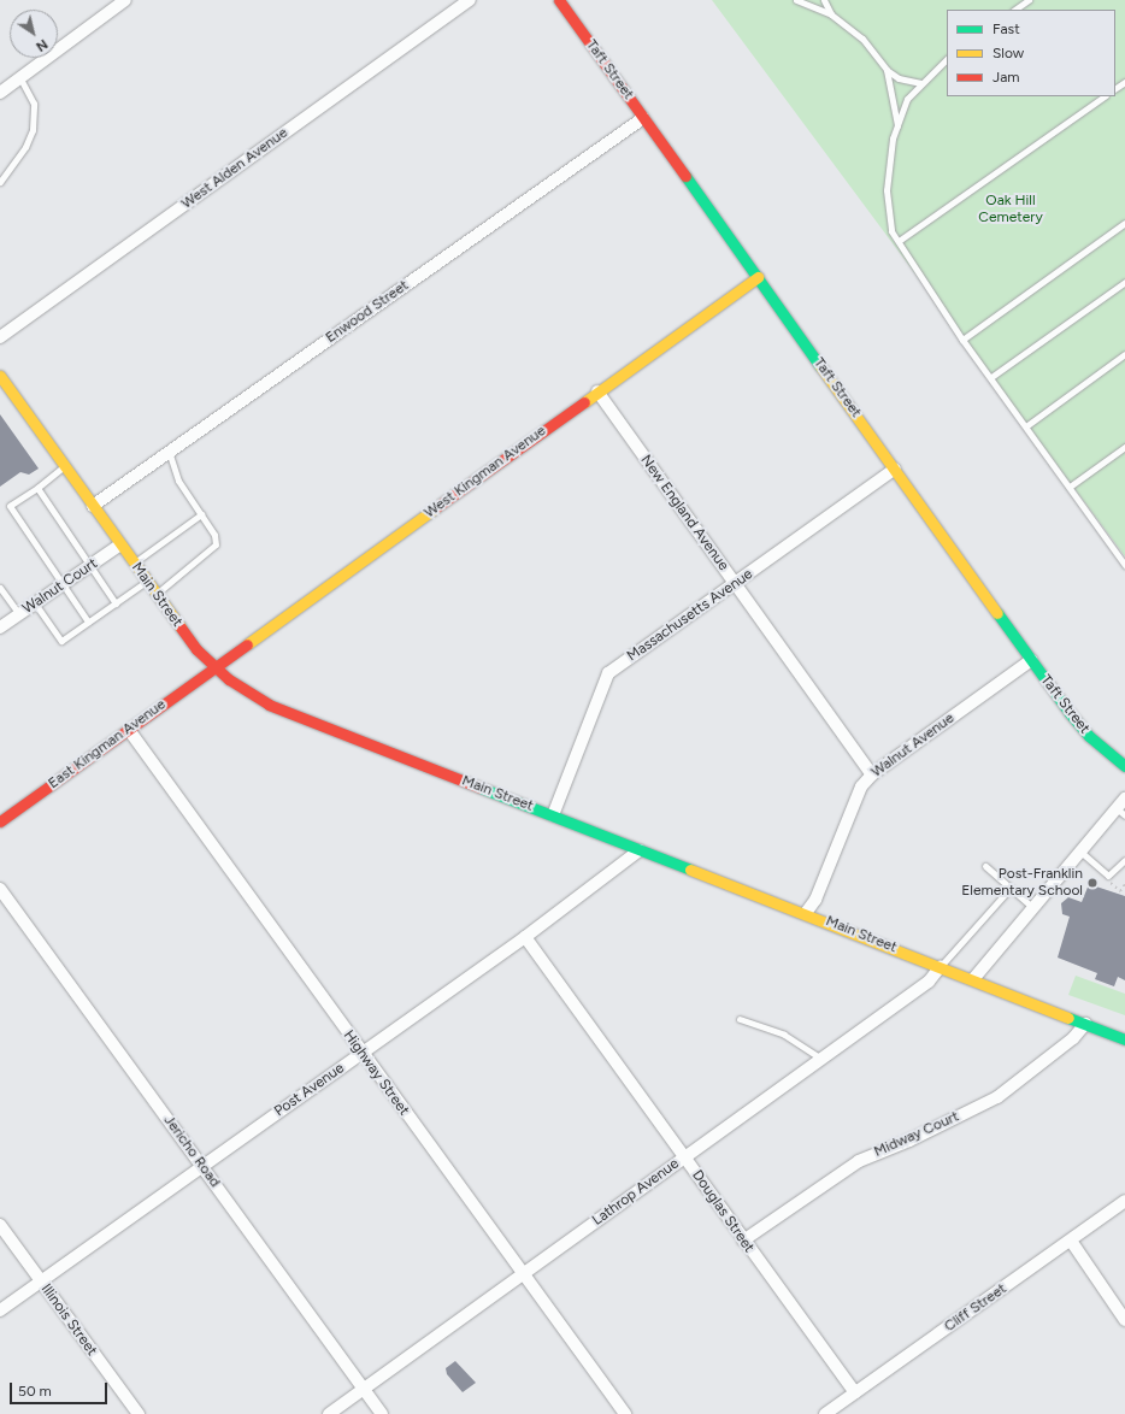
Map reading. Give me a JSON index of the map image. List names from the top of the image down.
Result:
{
  "streets": {
    "street": [
      "Taft Street",
      "West Alden Avenue",
      "Enwood Street",
      "West Kingman Avenue",
      "New England Avenue",
      "Walnut Court",
      "Main Street",
      "Massachusetts Avenue",
      "East Kingman Avenue",
      "Walnut Avenue",
      "Highway Street",
      "Post Avenue",
      "Midway Court",
      "Jericho Road",
      "Lathrop Avenue",
      "Douglas Street",
      "Cliff Street",
      "Illinois Street"
    ]
  },
  "crossings": [
    ["Taft Street", "Enwood Street"],
    ["Taft Street", "West Kingman Avenue"],
    ["Taft Street", "Massachusetts Avenue"],
    ["Taft Street", "Walnut Avenue"],
    ["Enwood Street", "Main Street"],
    ["West Kingman Avenue", "New England Avenue"],
    ["West Kingman Avenue", "Main Street"],
    ["West Kingman Avenue", "East Kingman Avenue"],
    ["New England Avenue", "Massachusetts Avenue"],
    ["New England Avenue", "Walnut Avenue"],
    ["Walnut Court", "Main Street"],
    ["Main Street", "Massachusetts Avenue"],
    ["Main Street", "East Kingman Avenue"],
    ["Main Street", "Walnut Avenue"],
    ["Main Street", "Post Avenue"],
    ["Main Street", "Midway Court"],
    ["Main Street", "Lathrop Avenue"],
    ["East Kingman Avenue", "Highway Street"],
    ["Highway Street", "Post Avenue"],
    ["Highway Street", "Lathrop Avenue"],
    ["Post Avenue", "Jericho Road"],
    ["Post Avenue", "Douglas Street"],
    ["Post Avenue", "Illinois Street"],
    ["Midway Court", "Douglas Street"],
    ["Jericho Road", "Lathrop Avenue"],
    ["Lathrop Avenue", "Douglas Street"],
    ["Douglas Street", "Cliff Street"]
  ],
  "parks": ["Oak Hill Cemetery"],
  "places": ["Post-Franklin Elementary School"],
  "legend": ["Fast", "Slow", "Jam"],
  "scale_bar": "50 m",
  "north": "bottom right"
}
